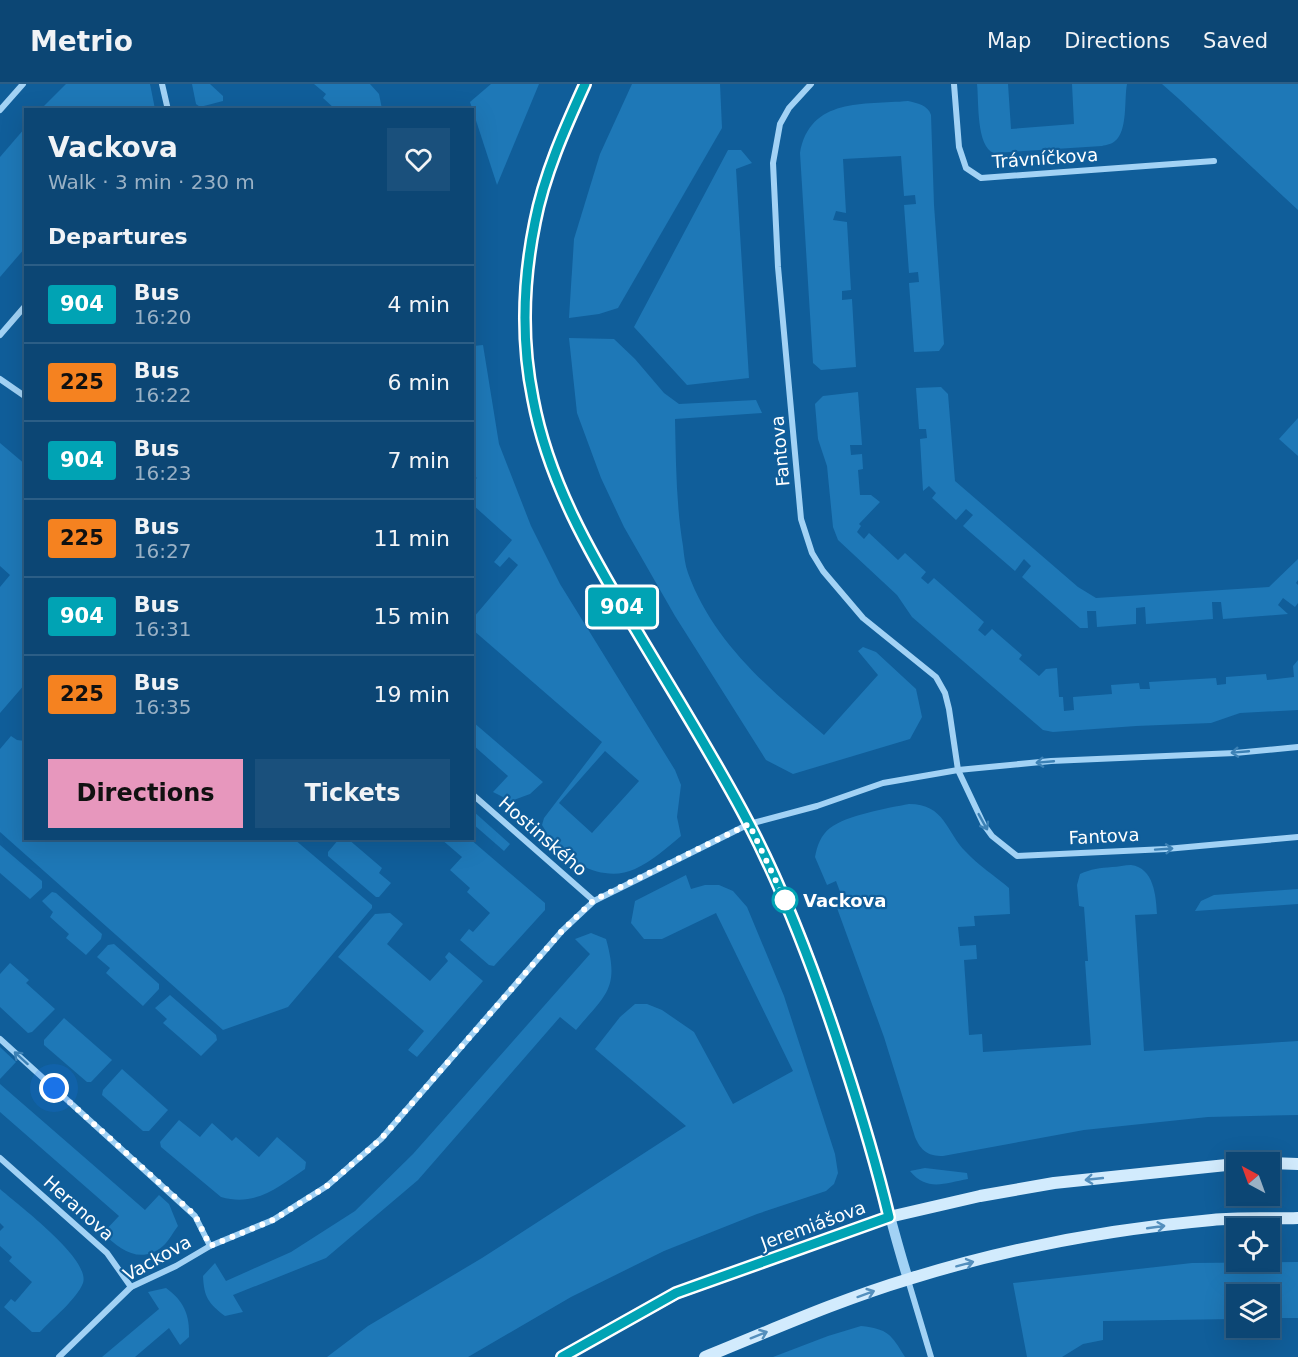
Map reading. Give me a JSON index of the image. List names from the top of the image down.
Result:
{
  "streets": {
    "main road": ["Jeremiášova"],
    "street": [
      "Trávníčkova",
      "Fantova",
      "Hostinského",
      "Heranova",
      "Vackova"
    ]
  },
  "crossings": [
    ["Hostinského", "Vackova"],
    ["Heranova", "Vackova"]
  ],
  "places": ["Vackova"],
  "lines": ["bus line 904"],
  "north": "top left",
  "page": {
    "header": "Metrio",
    "nav": ["Map", "Directions", "Saved"],
    "on_map": "904",
    "heading": [
      ["Vackova", "Walk · 3 min · 230 m"],
      "Departures"
    ],
    "list": [
      {
        "mark": "904",
        "name": "Bus",
        "note": "16:20",
        "value": "4 min"
      },
      {
        "mark": "225",
        "name": "Bus",
        "note": "16:22",
        "value": "6 min"
      },
      {
        "mark": "904",
        "name": "Bus",
        "note": "16:23",
        "value": "7 min"
      },
      {
        "mark": "225",
        "name": "Bus",
        "note": "16:27",
        "value": "11 min"
      },
      {
        "mark": "904",
        "name": "Bus",
        "note": "16:31",
        "value": "15 min"
      },
      {
        "mark": "225",
        "name": "Bus",
        "note": "16:35",
        "value": "19 min"
      }
    ],
    "buttons": ["Directions", "Tickets"]
  }
}
